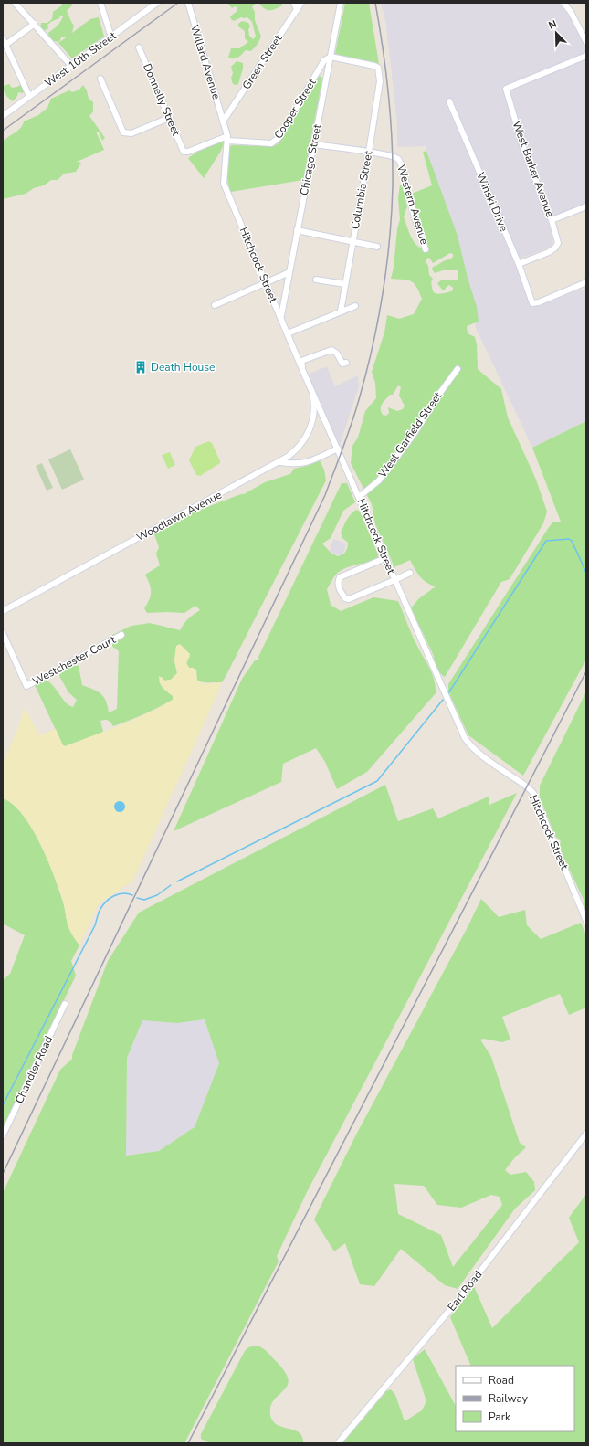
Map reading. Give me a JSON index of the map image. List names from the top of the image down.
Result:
{
  "streets": {
    "street": [
      "West 10th Street",
      "Willard Avenue",
      "Green Street",
      "Donnelly Street",
      "Cooper Street",
      "Chicago Street",
      "West Barker Avenue",
      "Columbia Street",
      "Winski Drive",
      "Western Avenue",
      "Hitchcock Street",
      "West Garfield Street",
      "Woodlawn Avenue",
      "Westchester Court",
      "Chandler Road",
      "Earl Road"
    ]
  },
  "crossings": [
    ["Willard Avenue", "Green Street"],
    ["Willard Avenue", "Hitchcock Street"],
    ["Green Street", "Hitchcock Street"],
    ["Donnelly Street", "Cooper Street"],
    ["Donnelly Street", "Hitchcock Street"],
    ["Cooper Street", "Chicago Street"],
    ["Cooper Street", "Columbia Street"],
    ["Cooper Street", "Hitchcock Street"],
    ["Chicago Street", "Columbia Street"],
    ["Chicago Street", "Western Avenue"],
    ["Chicago Street", "Hitchcock Street"],
    ["West Barker Avenue", "Winski Drive"],
    ["Columbia Street", "Western Avenue"],
    ["Hitchcock Street", "West Garfield Street"],
    ["Hitchcock Street", "Woodlawn Avenue"]
  ],
  "places": {
    "building": ["Death House"]
  },
  "legend": ["Road", "Railway", "Park"],
  "north": "top left"
}
